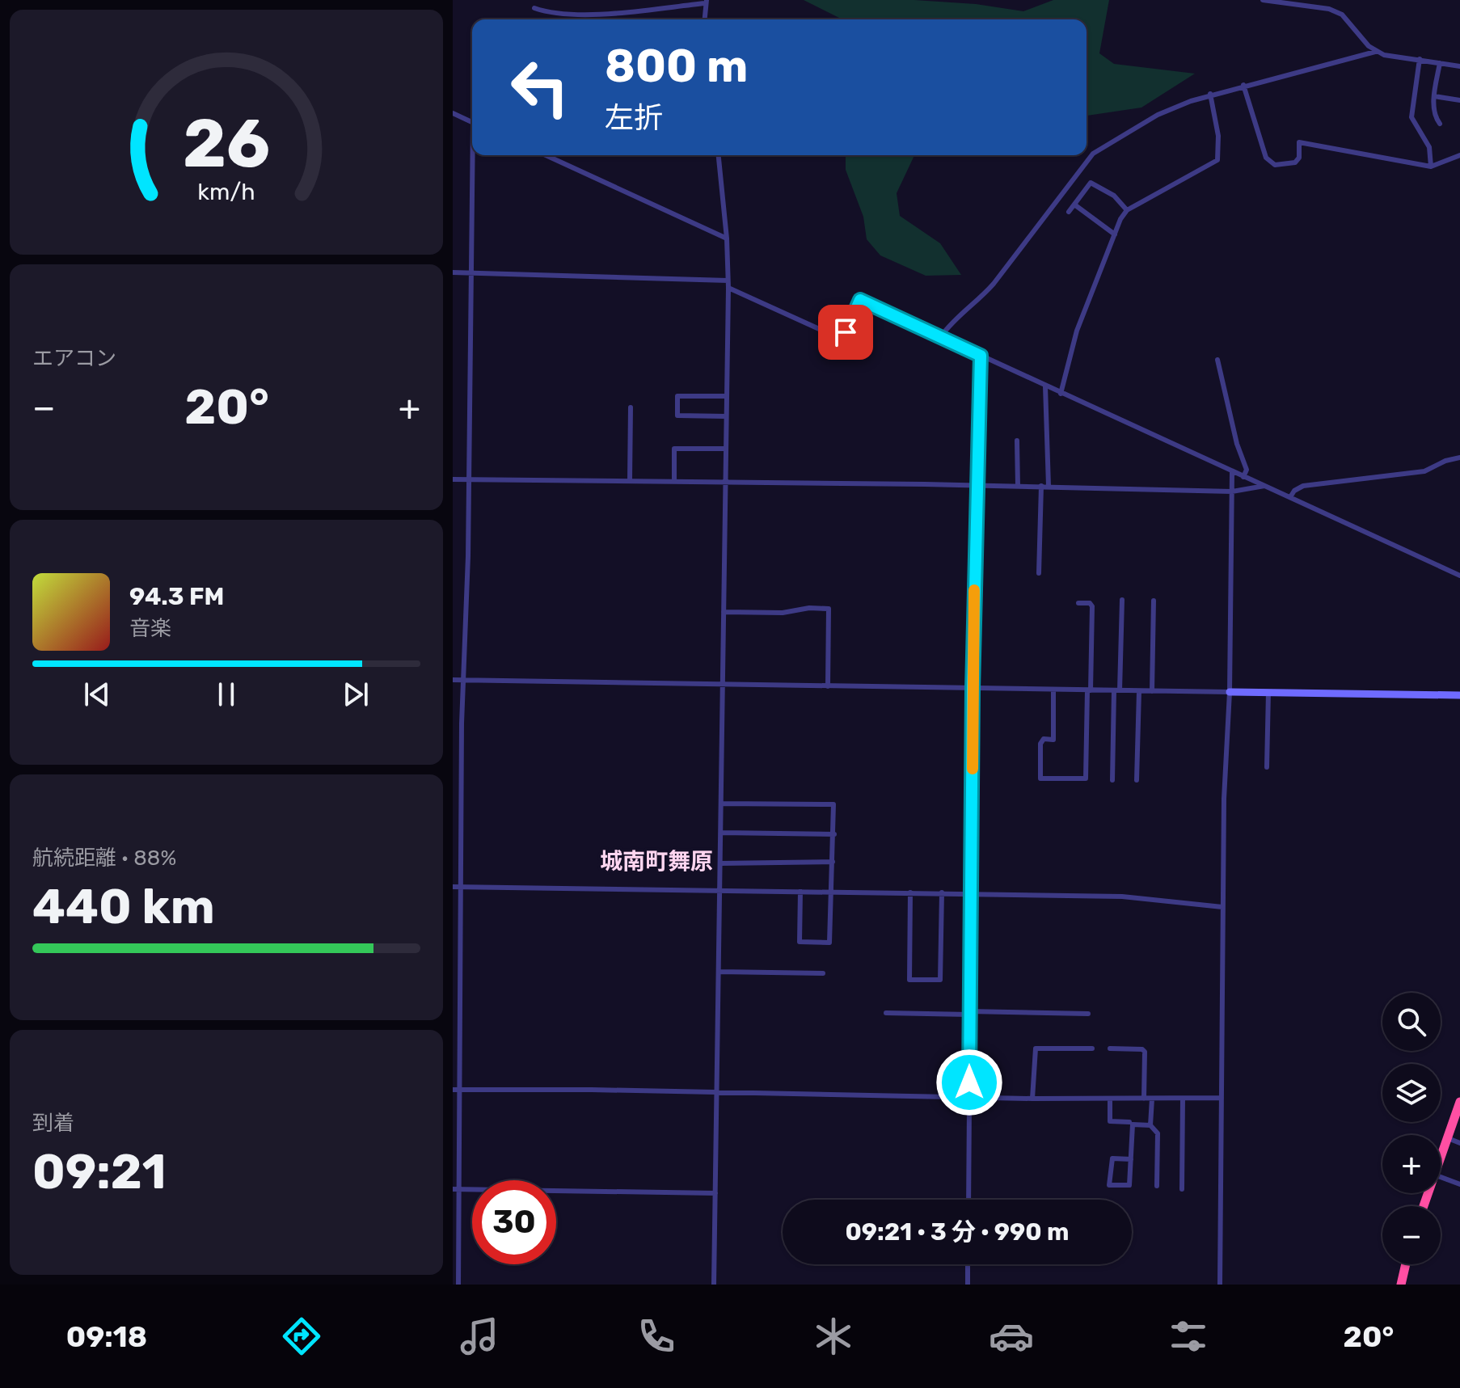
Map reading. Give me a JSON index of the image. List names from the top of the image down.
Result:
{
  "districts": ["城南町舞原"],
  "page": {
    "turn": ["800 m", "左折"],
    "tile": [
      "エアコン",
      ["航続距離 · 88%", "440 km"],
      ["到着", "09:21"]
    ],
    "heat": ["−", "20°", "+"],
    "song": ["94.3 FM", "音楽"],
    "map_buttons": ["+", "−"],
    "limit": "30",
    "trip": "09:21 · 3 分 · 990 m",
    "tabs": ["09:18", "20°"],
    "gauge": ["26", "km/h"]
  }
}
